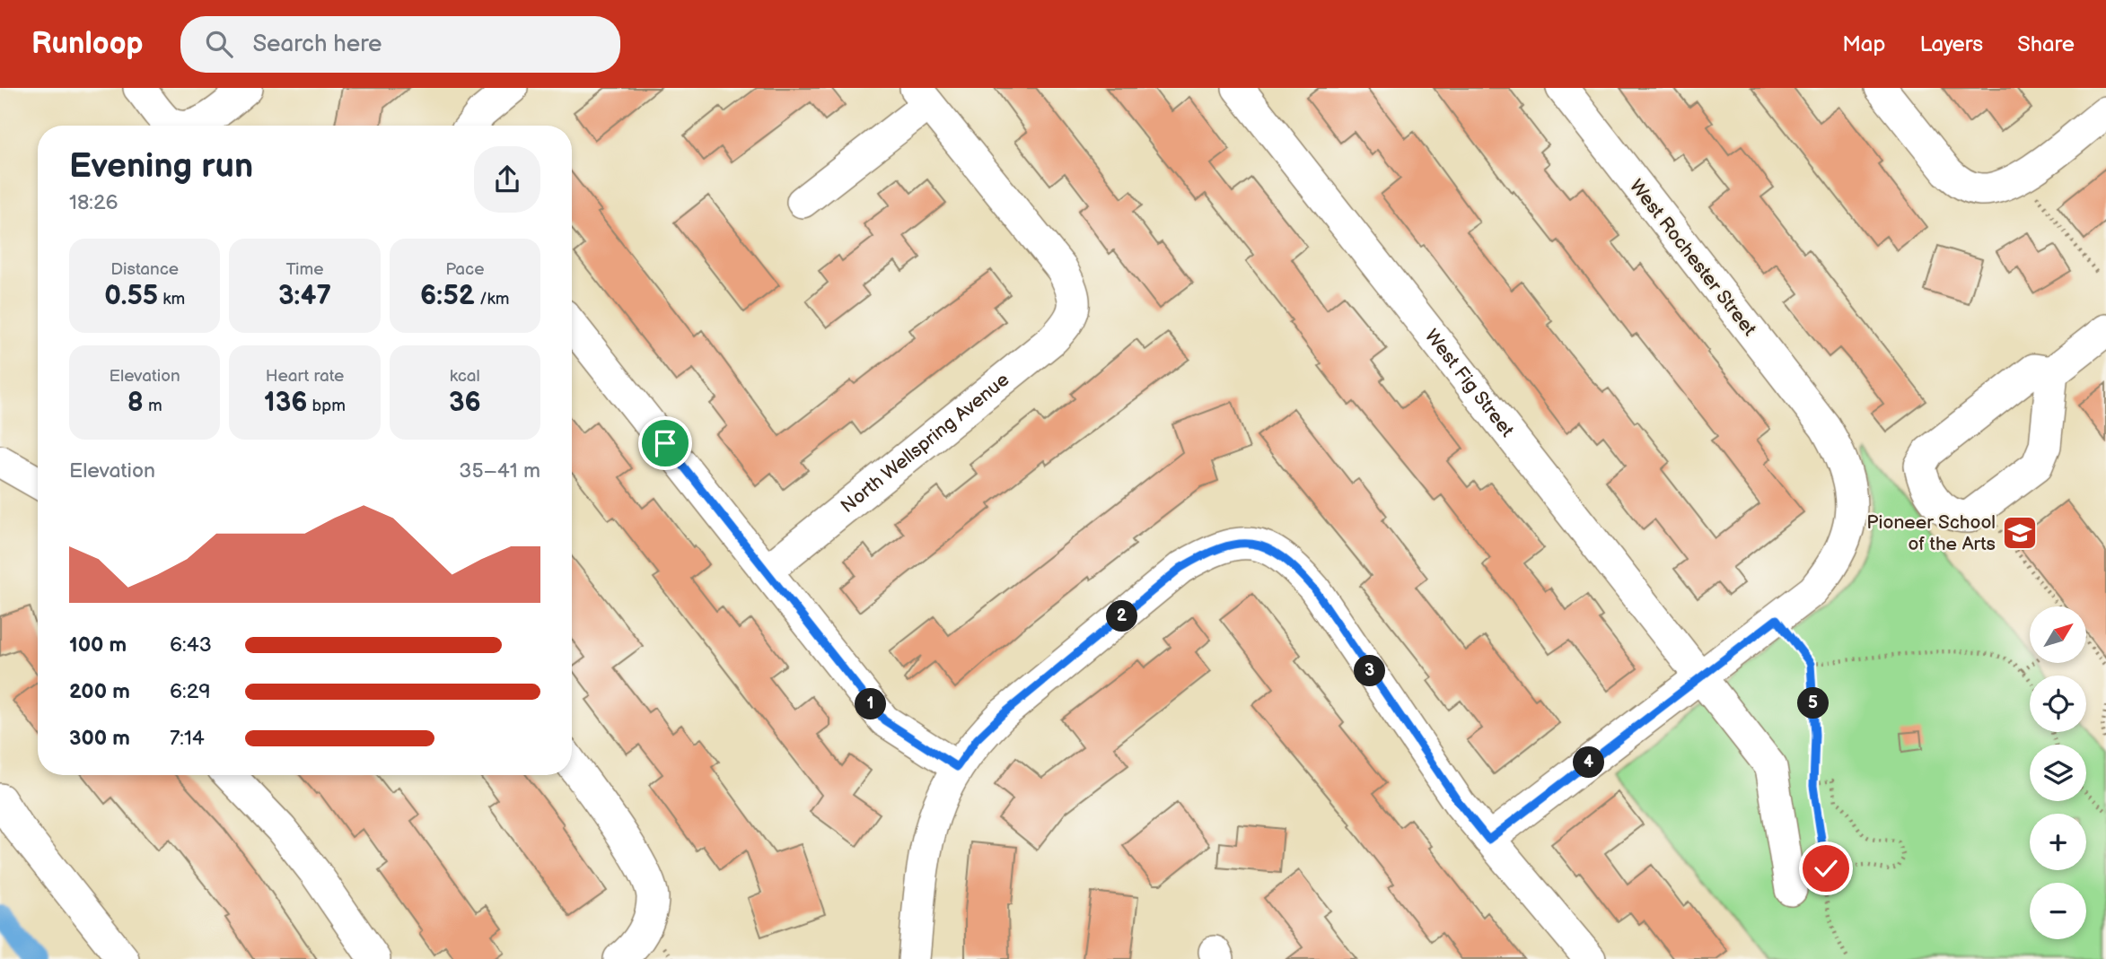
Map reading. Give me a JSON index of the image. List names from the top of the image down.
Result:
{
  "streets": {
    "street": ["West Rochester Street", "West Fig Street", "North Wellspring Avenue"]
  },
  "crossings": [
    ["West Rochester Street", "West Fig Street"]
  ],
  "places": {
    "school or university": ["Pioneer School of the Arts"]
  },
  "north": "top right",
  "page": {
    "header": "Runloop",
    "search": "Search here",
    "nav": ["Map", "Layers", "Share"],
    "heading": ["Evening run", "18:26"],
    "stats": [
      ["Distance", "0.55 km"],
      ["Time", "3:47"],
      ["Pace", "6:52 /km"],
      ["Elevation", "8 m"],
      ["Heart rate", "136 bpm"],
      ["kcal", "36"]
    ],
    "chart": ["Elevation", "35–41 m"],
    "pins": [
      "2",
      "3",
      "5",
      "1",
      "4"
    ],
    "map_buttons": ["+", "−"],
    "list": [
      {
        "name": "100 m",
        "note": "6:43"
      },
      {
        "name": "200 m",
        "note": "6:29"
      },
      {
        "name": "300 m",
        "note": "7:14"
      }
    ]
  }
}
